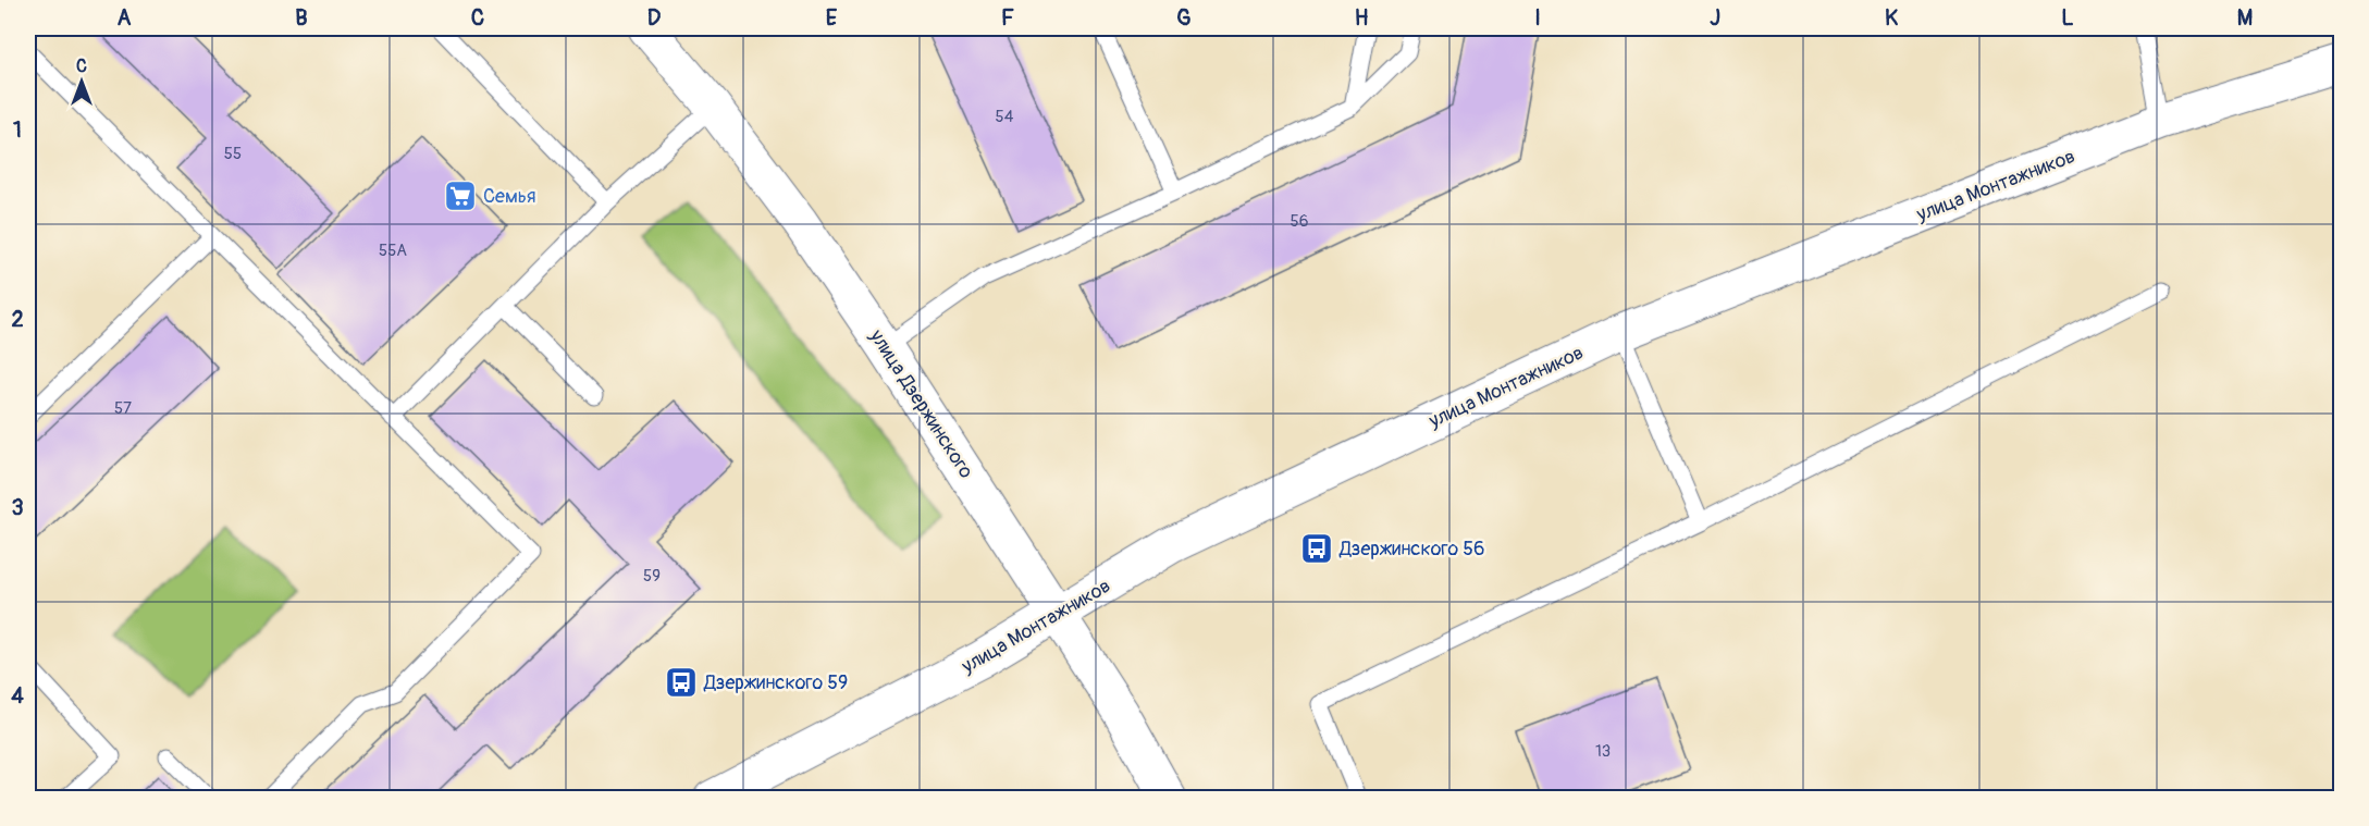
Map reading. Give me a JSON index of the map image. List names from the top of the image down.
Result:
{
  "streets": {
    "street": ["улица Монтажников", "улица Дзержинского"]
  },
  "crossings": [
    ["улица Монтажников", "улица Дзержинского"]
  ],
  "places": {
    "supermarket": ["Семья"],
    "bus stop": ["Дзержинского 56", "Дзержинского 59"]
  },
  "house_numbers": [
    "54",
    "55",
    "56",
    "55А",
    "57",
    "59",
    "13"
  ],
  "north": "top",
  "grid": {
    "columns": [
      "A",
      "B",
      "C",
      "D",
      "E",
      "F",
      "G",
      "H",
      "I",
      "J",
      "K",
      "L",
      "M"
    ],
    "rows": [
      "1",
      "2",
      "3",
      "4"
    ]
  }
}
